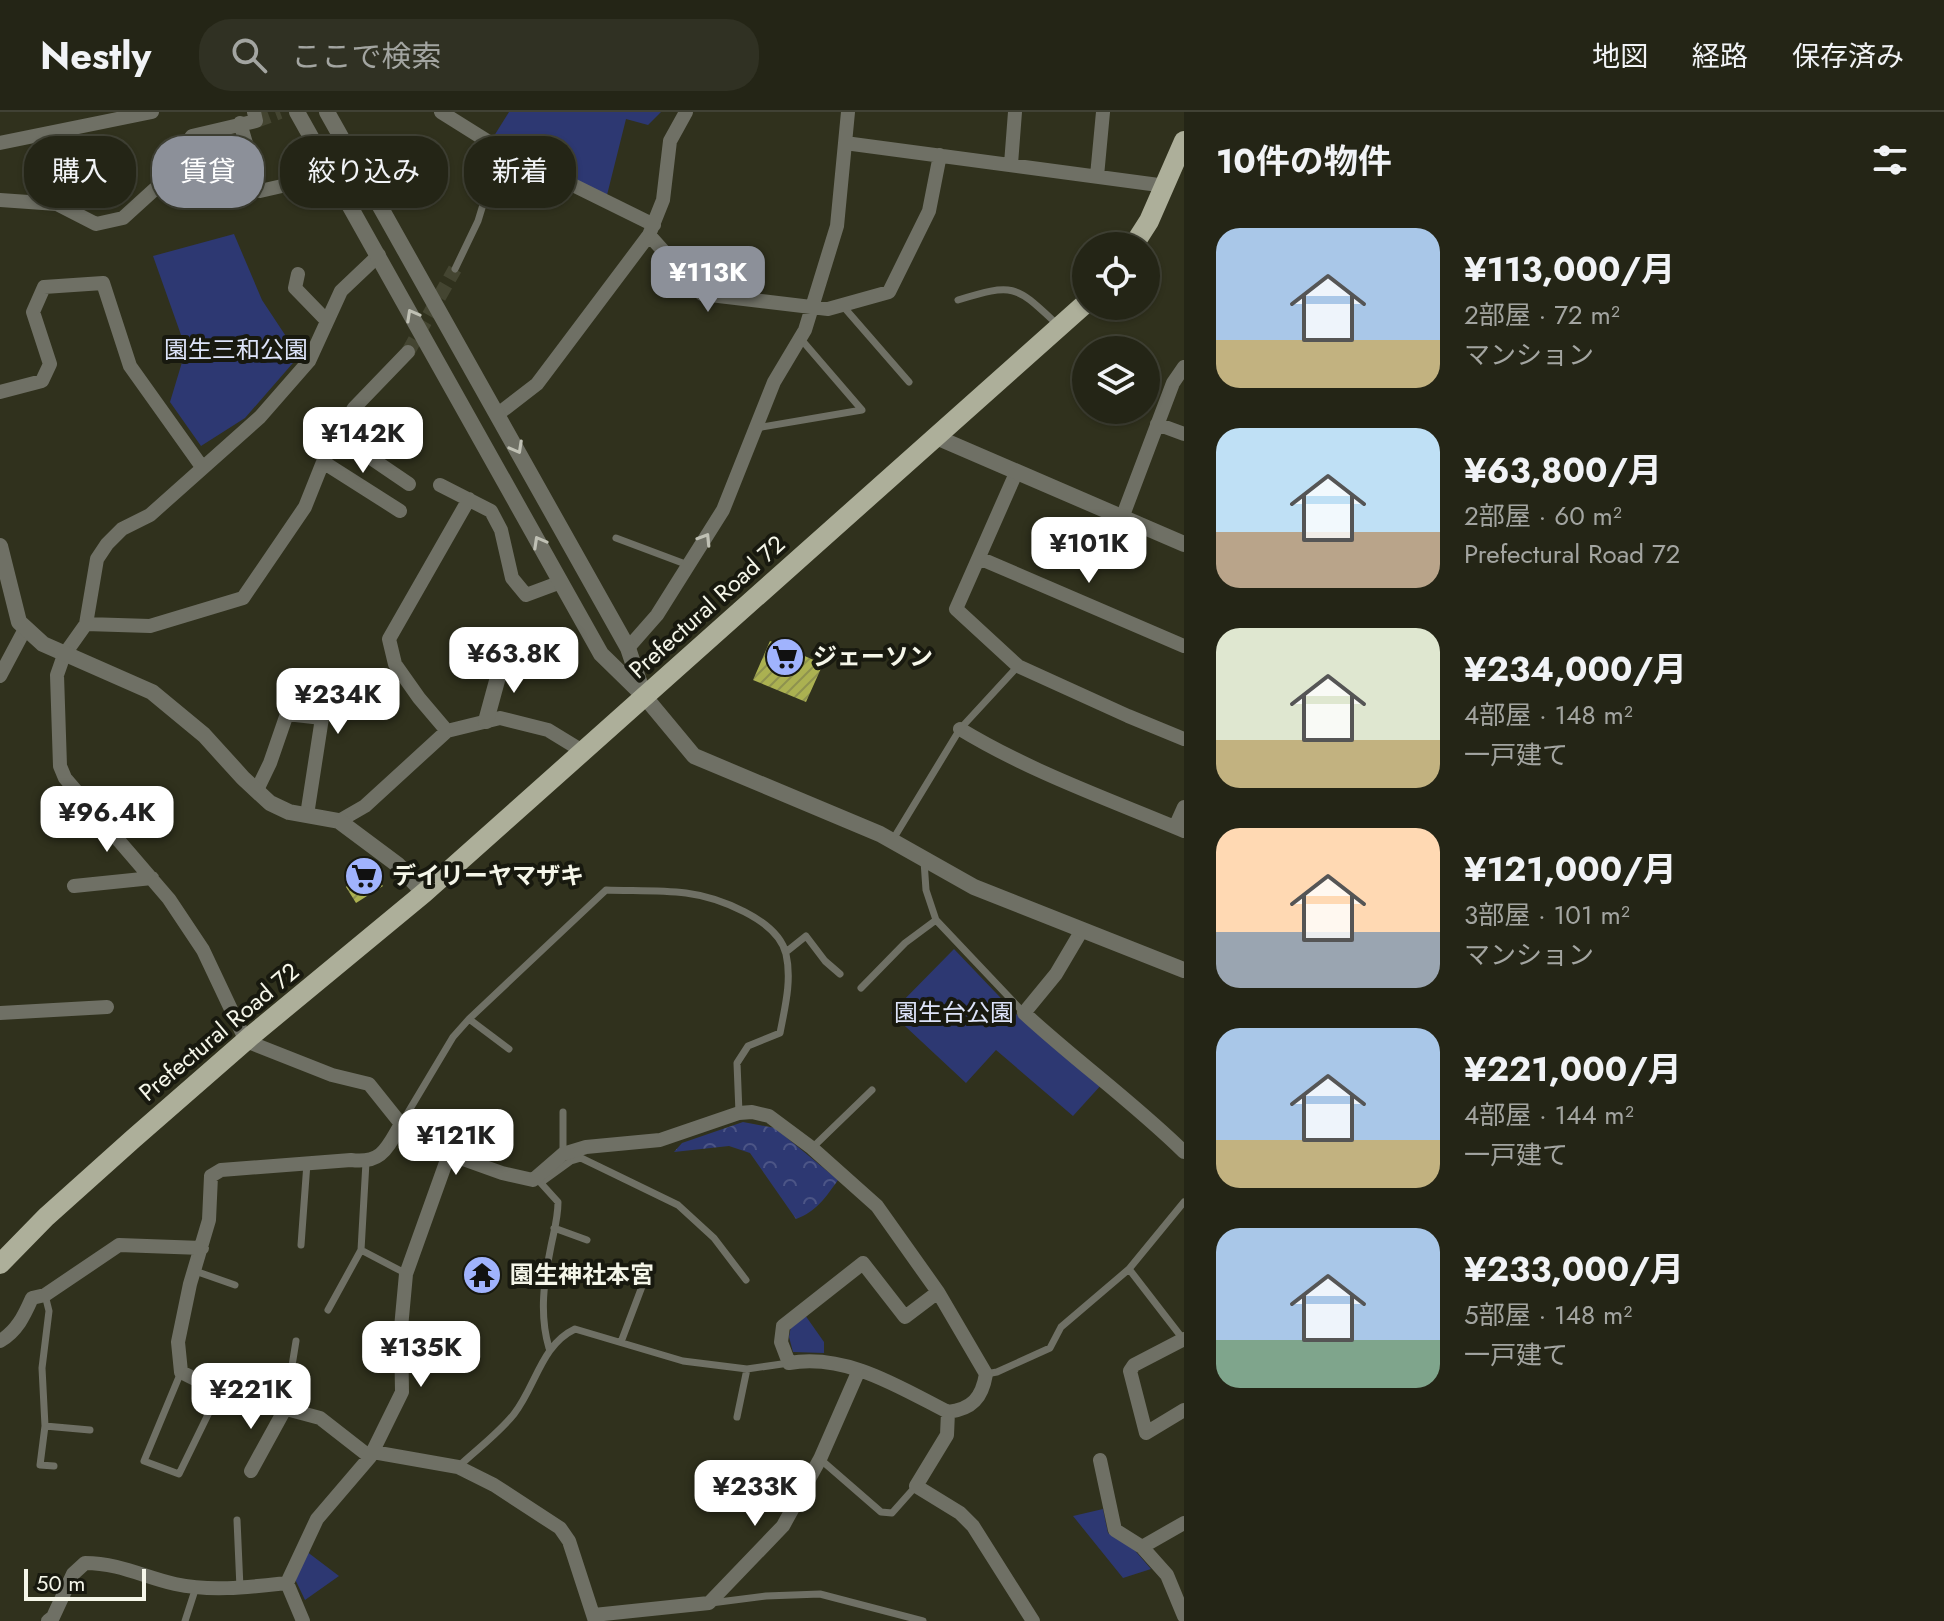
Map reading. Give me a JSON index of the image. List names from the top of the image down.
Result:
{
  "streets": {
    "main road": ["Prefectural Road 72"]
  },
  "parks": ["園生三和公園", "園生台公園"],
  "places": {
    "supermarket": ["ジェーソン", "デイリーヤマザキ"],
    "temple": ["園生神社本宮"]
  },
  "scale_bar": "50 m",
  "page": {
    "header": "Nestly",
    "search": "ここで検索",
    "nav": ["地図", "経路", "保存済み"],
    "heading": "10件の物件",
    "chip": [
      "購入",
      "賃貸",
      "絞り込み",
      "新着"
    ],
    "list": [
      {
        "name": "¥113,000/月",
        "note": "2部屋 · 72 m² · マンション"
      },
      {
        "name": "¥63,800/月",
        "note": "2部屋 · 60 m² · Prefectural Road 72"
      },
      {
        "name": "¥234,000/月",
        "note": "4部屋 · 148 m² · 一戸建て"
      },
      {
        "name": "¥121,000/月",
        "note": "3部屋 · 101 m² · マンション"
      },
      {
        "name": "¥221,000/月",
        "note": "4部屋 · 144 m² · 一戸建て"
      },
      {
        "name": "¥233,000/月",
        "note": "5部屋 · 148 m² · 一戸建て"
      }
    ],
    "price": [
      "¥113K",
      "¥142K",
      "¥101K",
      "¥63.8K",
      "¥234K",
      "¥96.4K",
      "¥121K",
      "¥135K",
      "¥221K",
      "¥233K"
    ],
    "scale": "50 m"
  }
}
